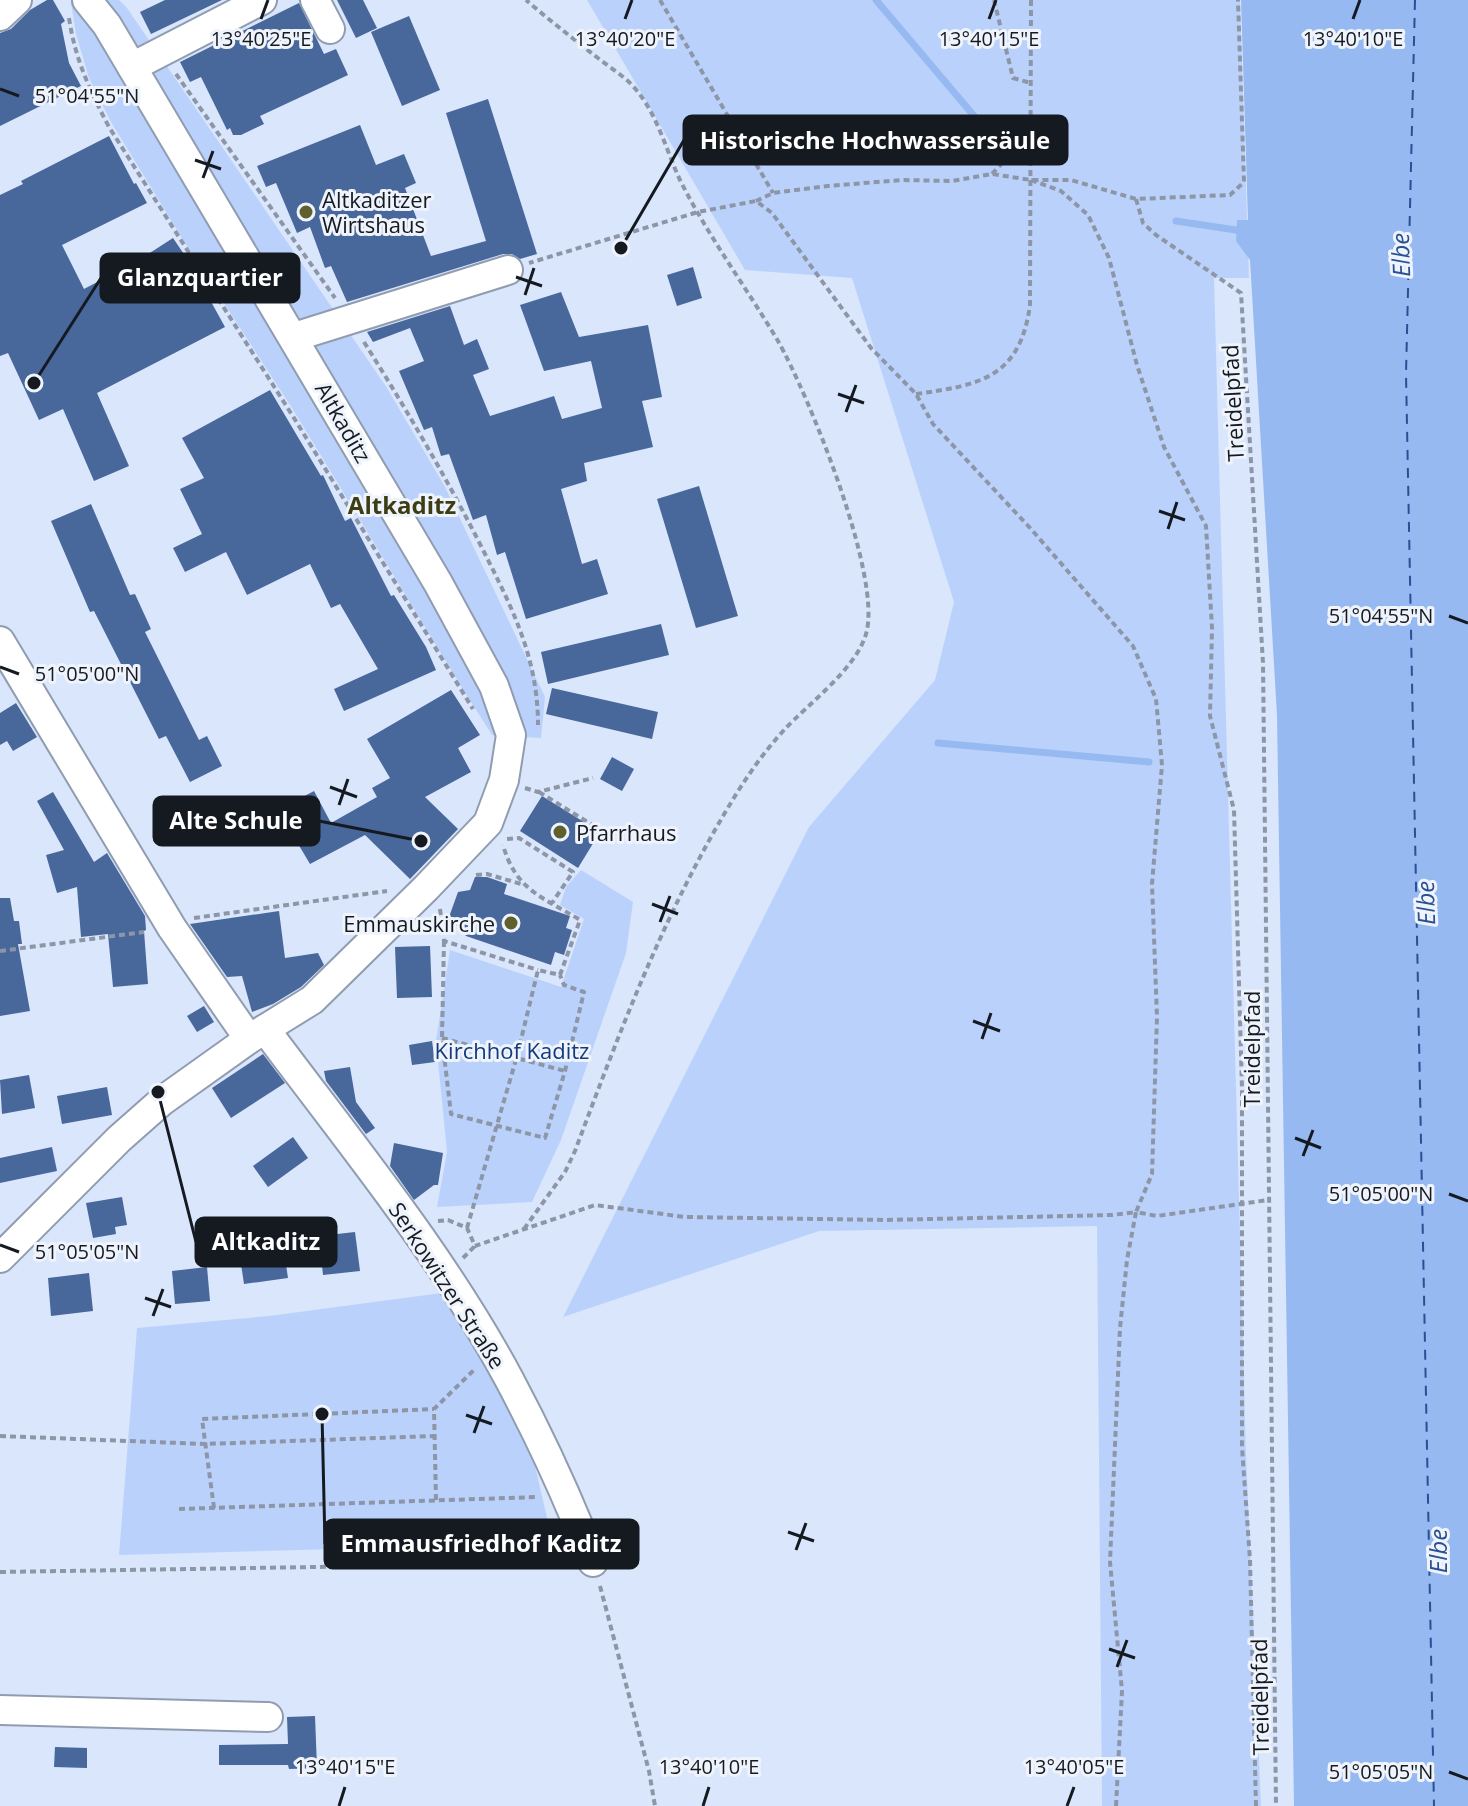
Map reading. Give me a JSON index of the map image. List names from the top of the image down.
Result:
{
  "streets": {
    "street": ["Altkaditz", "Serkowitzer Straße"],
    "path": ["Treidelpfad"]
  },
  "crossings": [
    ["Altkaditz", "Serkowitzer Straße"]
  ],
  "districts": ["Altkaditz"],
  "water": ["Elbe"],
  "parks": ["Kirchhof Kaditz"],
  "places": [
    "Altkaditzer Wirtshaus",
    "Historische Hochwassersäule",
    "Glanzquartier",
    "Pfarrhaus",
    "Alte Schule",
    "Emmauskirche",
    "Altkaditz",
    "Emmausfriedhof Kaditz"
  ],
  "coordinates": [
    "13°40'25\"E",
    "13°40'20\"E",
    "13°40'15\"E",
    "13°40'10\"E",
    "51°04'55\"N",
    "51°05'00\"N",
    "51°05'05\"N",
    "13°40'05\"E"
  ]
}
